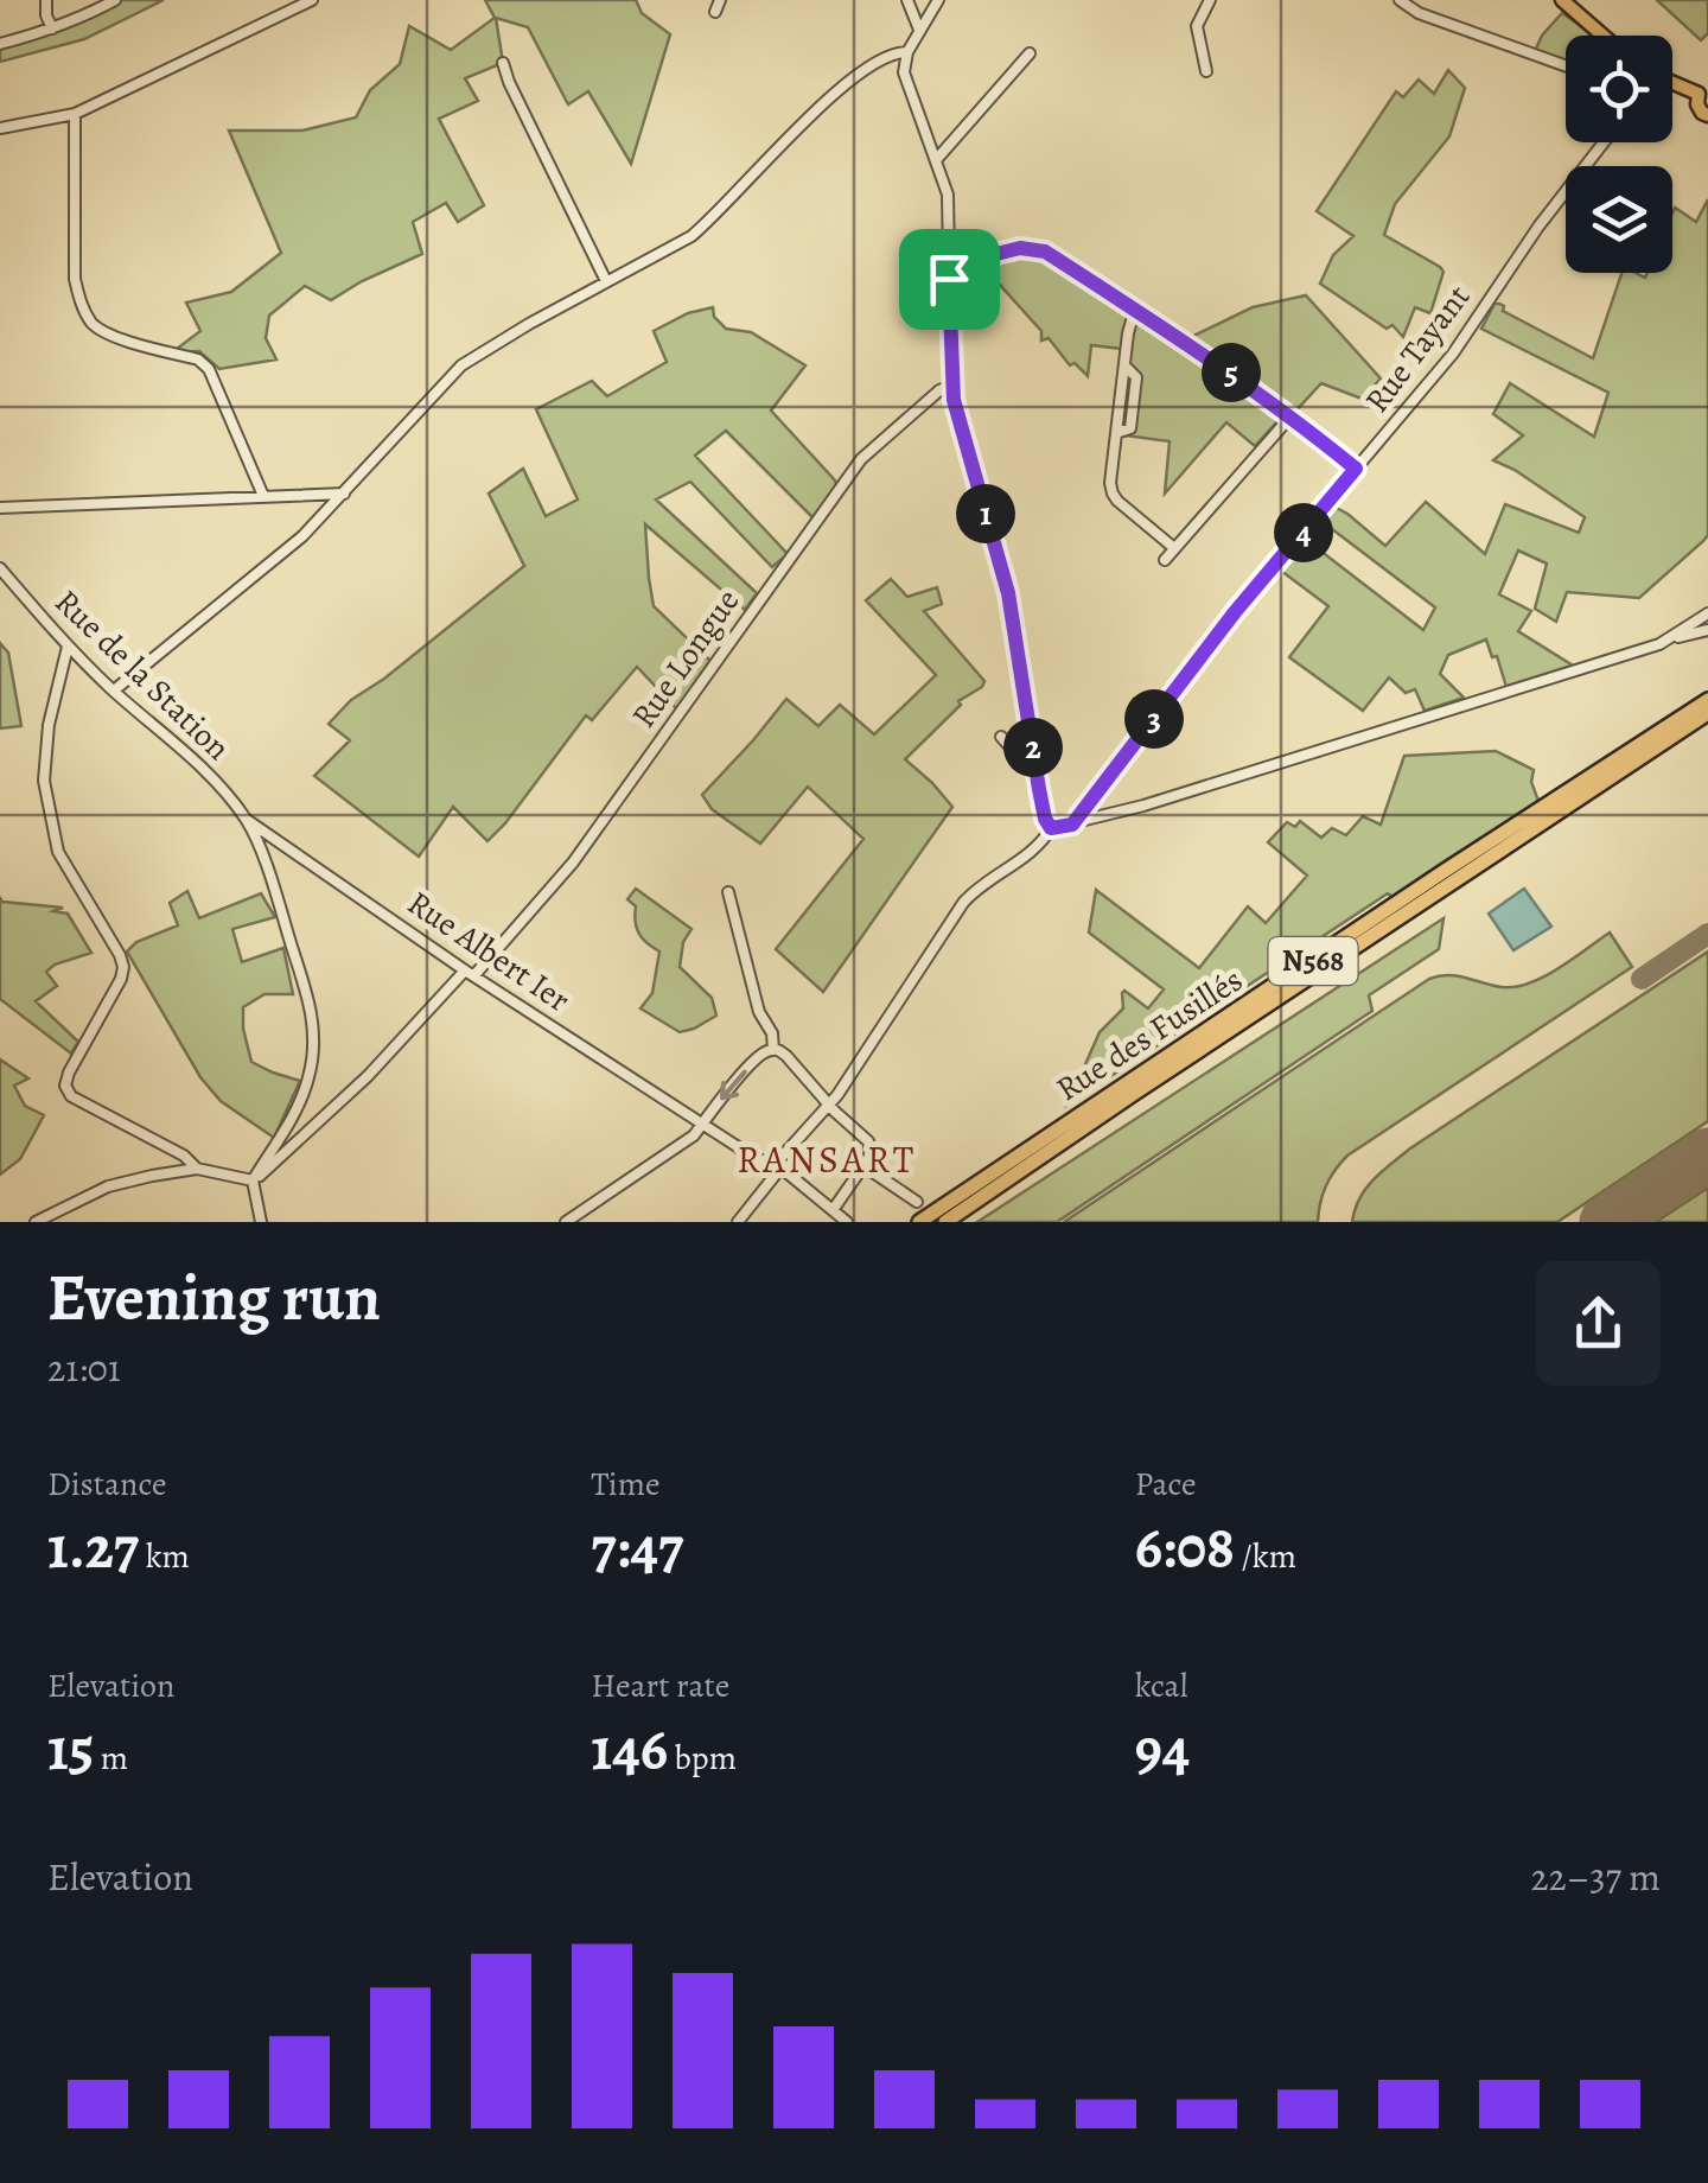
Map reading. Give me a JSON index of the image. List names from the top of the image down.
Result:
{
  "streets": {
    "highway": ["N568", "Rue des Fusillés"],
    "street": [
      "Rue Tayant",
      "Rue Longue",
      "Rue de la Station",
      "Rue Albert Ier"
    ]
  },
  "crossings": [
    ["Rue Longue", "Rue Albert Ier"],
    ["Rue de la Station", "Rue Albert Ier"]
  ],
  "districts": ["RANSART"],
  "page": {
    "pins": [
      "5",
      "1",
      "4",
      "3",
      "2"
    ],
    "heading": ["Evening run", "21:01"],
    "stats": [
      ["Distance", "1.27 km"],
      ["Time", "7:47"],
      ["Pace", "6:08 /km"],
      ["Elevation", "15 m"],
      ["Heart rate", "146 bpm"],
      ["kcal", "94"]
    ],
    "chart": ["Elevation", "22–37 m"]
  }
}
